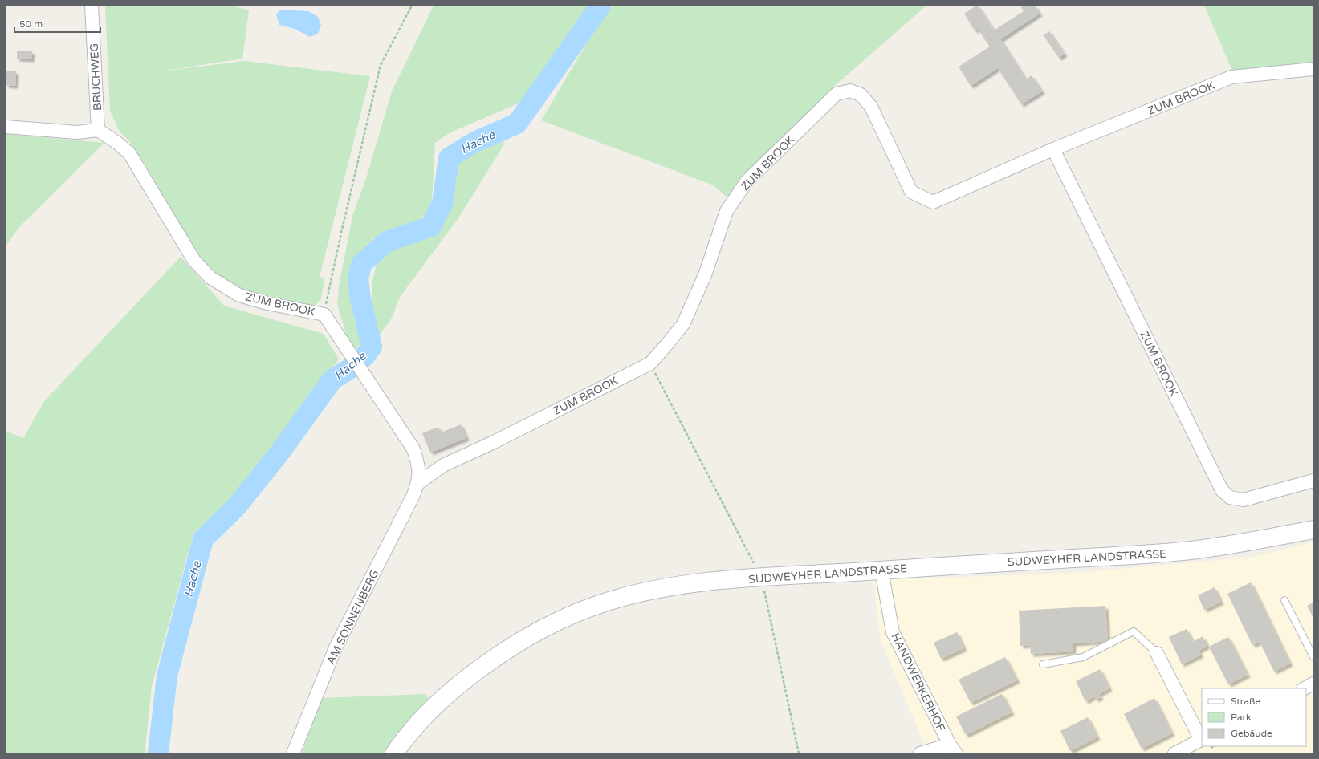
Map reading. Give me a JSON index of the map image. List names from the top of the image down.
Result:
{
  "streets": {
    "main road": ["SUDWEYHER LANDSTRASSE"],
    "street": [
      "BRUCHWEG",
      "ZUM BROOK",
      "AM SONNENBERG",
      "HANDWERKERHOF"
    ]
  },
  "crossings": [
    ["BRUCHWEG", "ZUM BROOK"],
    ["ZUM BROOK", "AM SONNENBERG"],
    ["SUDWEYHER LANDSTRASSE", "HANDWERKERHOF"]
  ],
  "water": ["Hache"],
  "legend": ["Straße", "Park", "Gebäude"],
  "scale_bar": "50 m"
}
